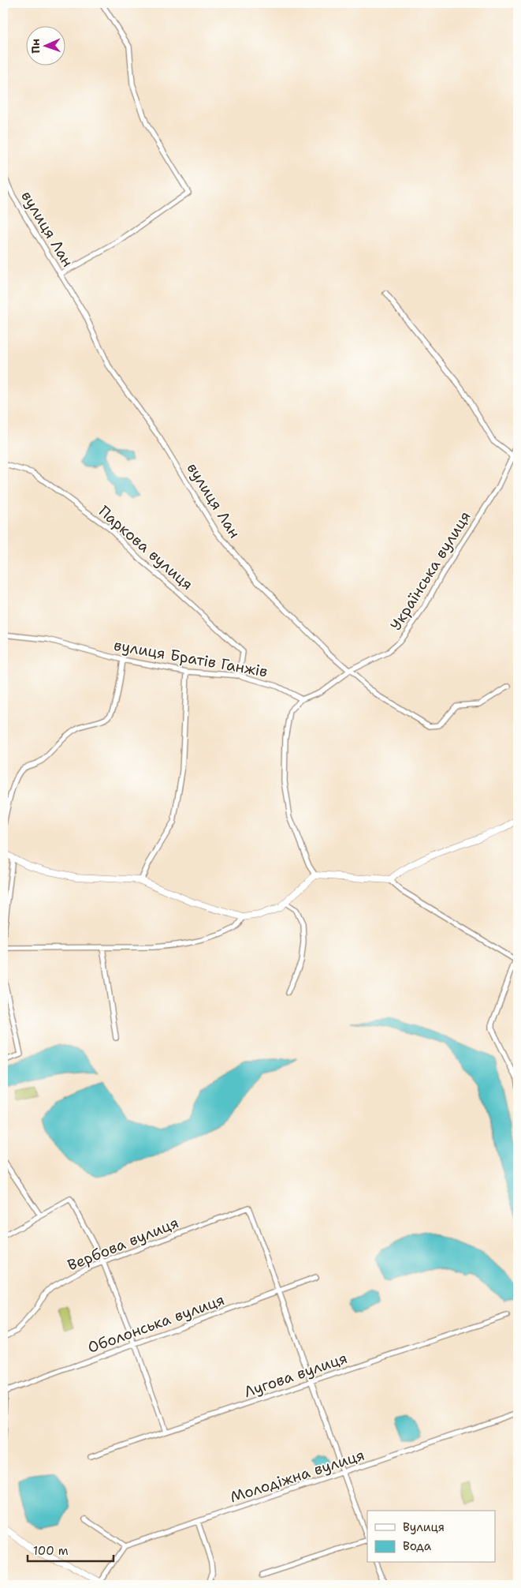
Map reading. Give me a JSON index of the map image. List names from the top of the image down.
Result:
{
  "streets": {
    "street": [
      "вулиця Лан",
      "Паркова вулиця",
      "Українська вулиця",
      "вулиця Братів Ганжів",
      "Вербова вулиця",
      "Оболонська вулиця",
      "Лугова вулиця",
      "Молодіжна вулиця"
    ]
  },
  "crossings": [
    ["вулиця Лан", "Українська вулиця"],
    ["Паркова вулиця", "вулиця Братів Ганжів"],
    ["Українська вулиця", "вулиця Братів Ганжів"],
    ["Вербова вулиця", "Оболонська вулиця"]
  ],
  "legend": ["Вулиця", "Вода"],
  "scale_bar": "100 m",
  "north": "left"
}
